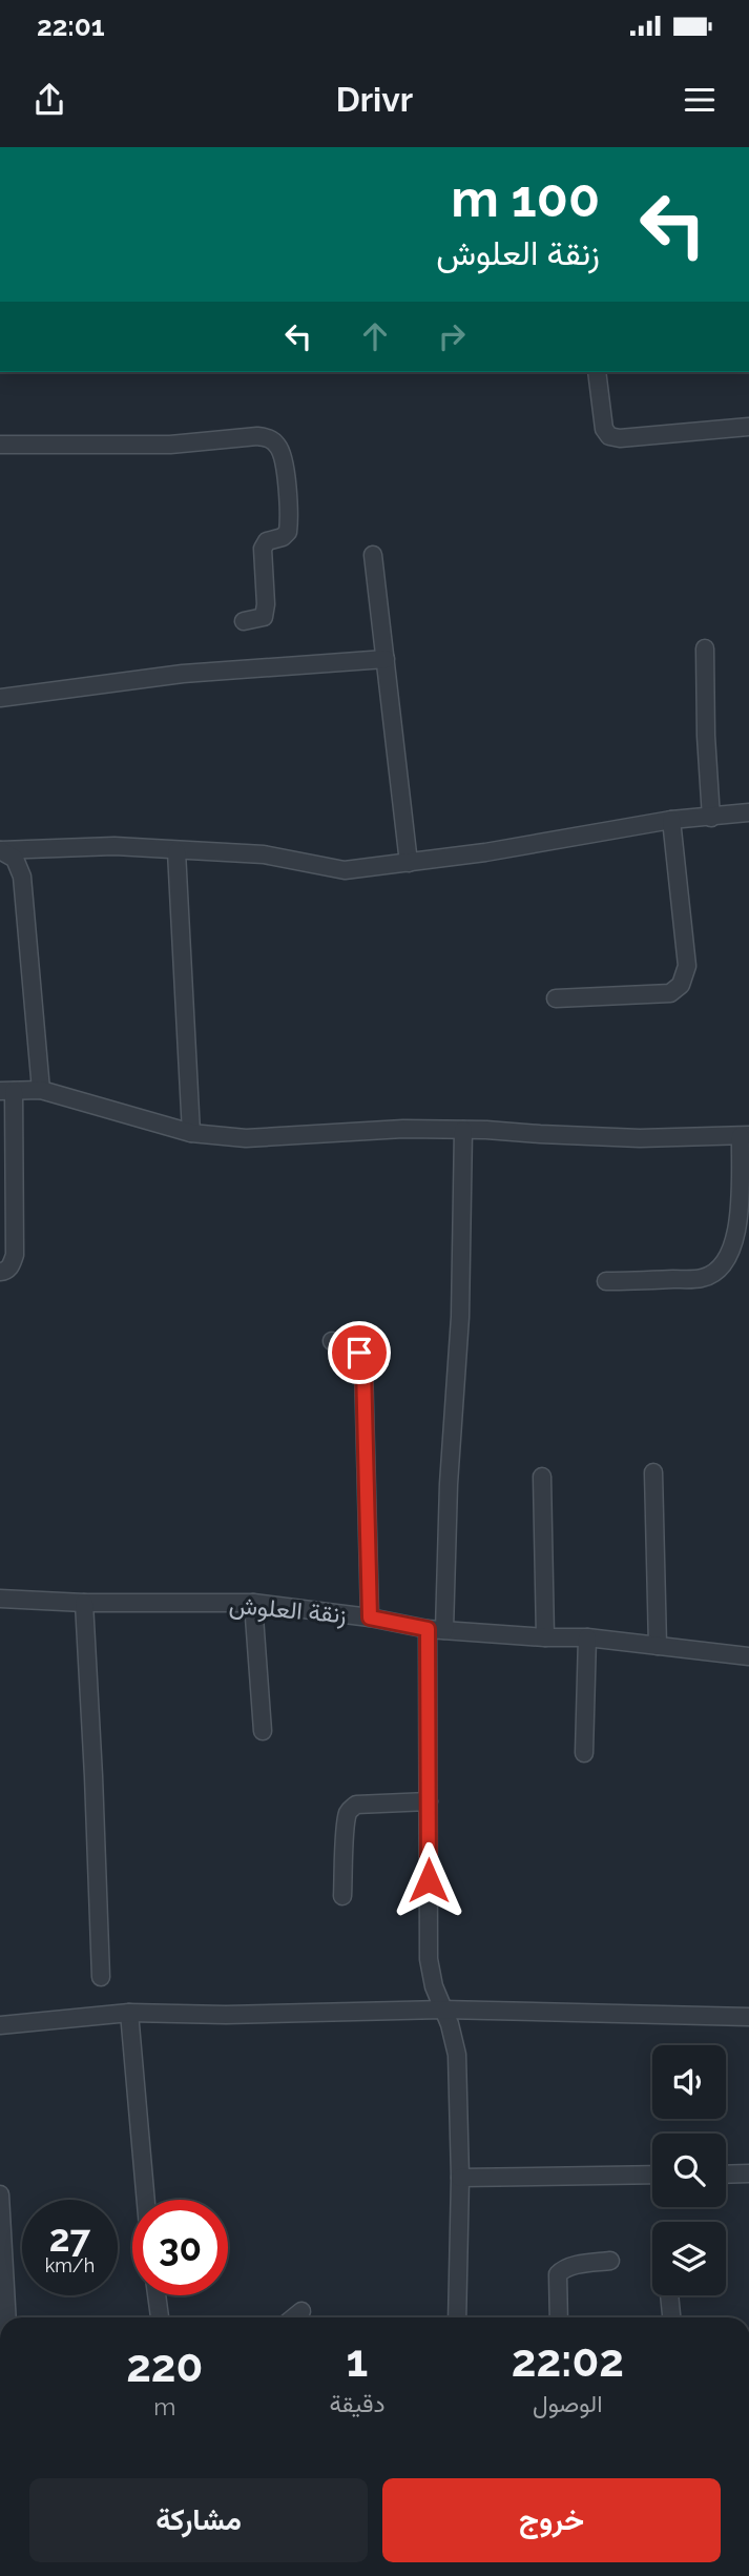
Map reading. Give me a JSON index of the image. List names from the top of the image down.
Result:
{
  "streets": {
    "street": ["زنقة العلوش"]
  },
  "page": {
    "status": "22:01",
    "header": "Drivr",
    "turn": ["100 m", "زنقة العلوش"],
    "speed": "27 km/h",
    "limit": "30",
    "eta": [
      "22:02",
      "الوصول",
      "1",
      "دقيقة",
      "220",
      "m"
    ],
    "buttons": ["خروج", "مشاركة"]
  }
}
